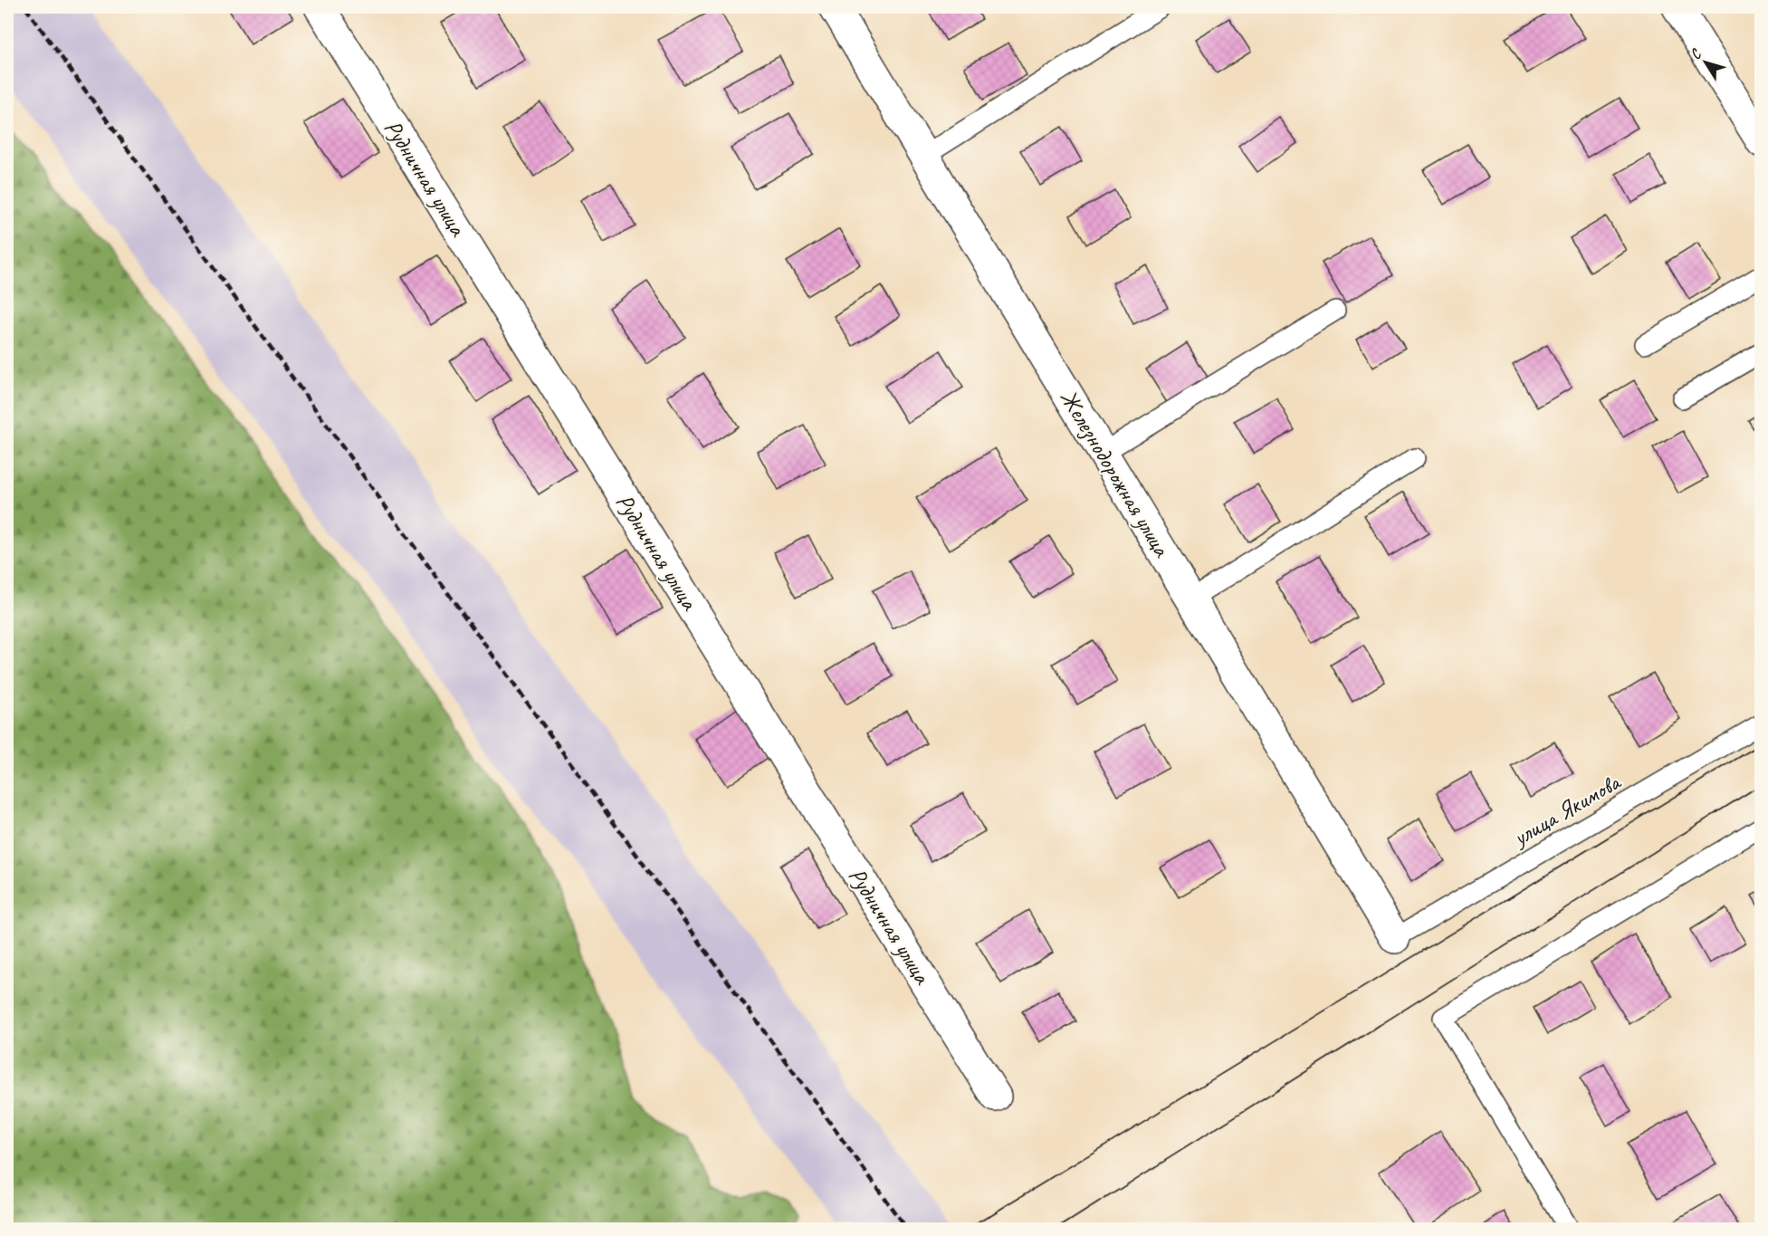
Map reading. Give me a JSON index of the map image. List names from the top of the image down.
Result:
{
  "streets": {
    "street": ["Рудничная улица", "Железнодорожная улица"],
    "lane": ["улица Якимова"]
  },
  "crossings": [
    ["Железнодорожная улица", "улица Якимова"]
  ],
  "north": "top left"
}
